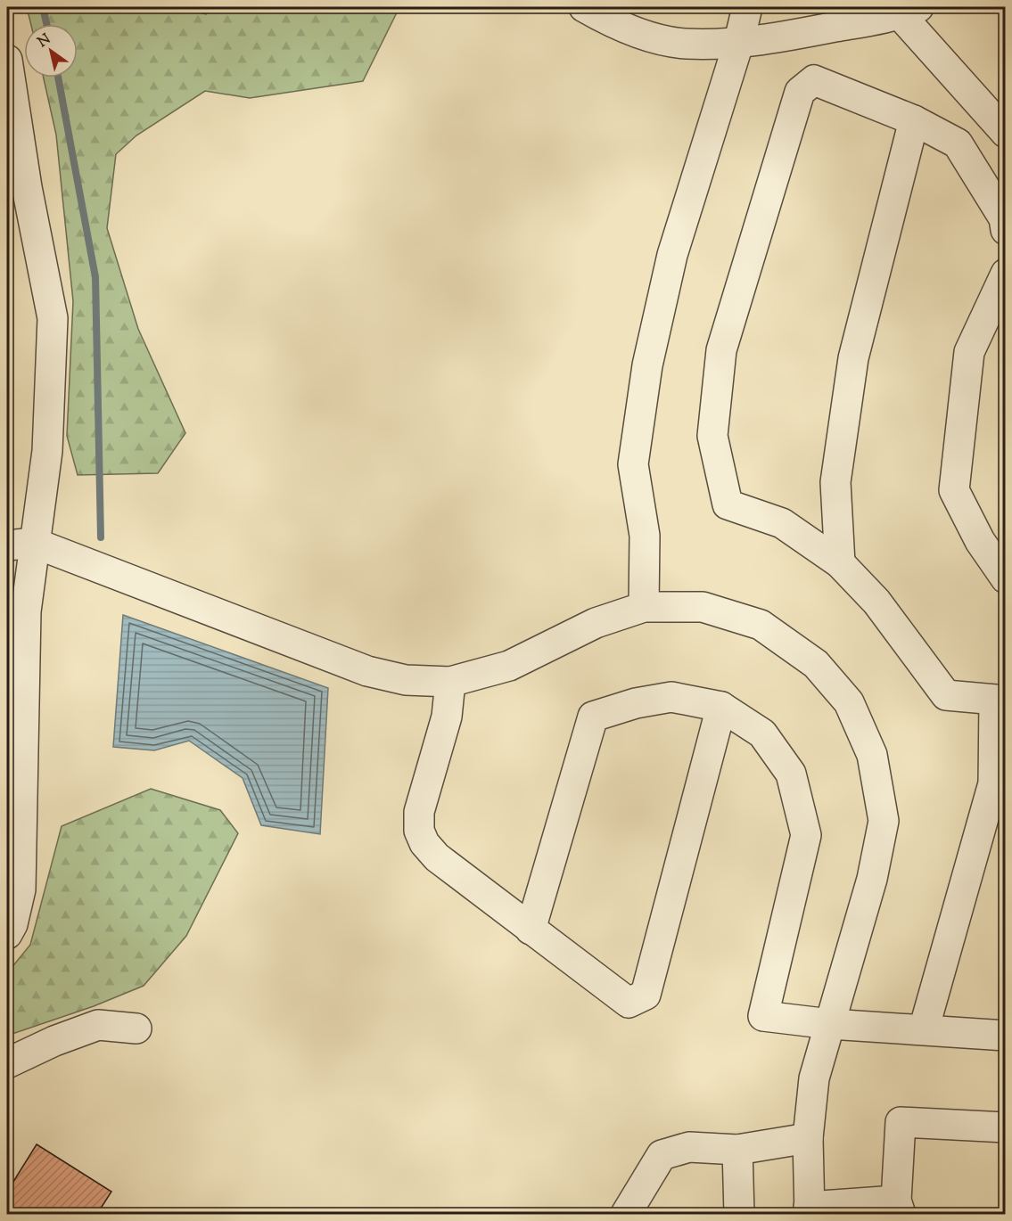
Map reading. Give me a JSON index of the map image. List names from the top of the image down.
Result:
{
  "north": "top left"
}
